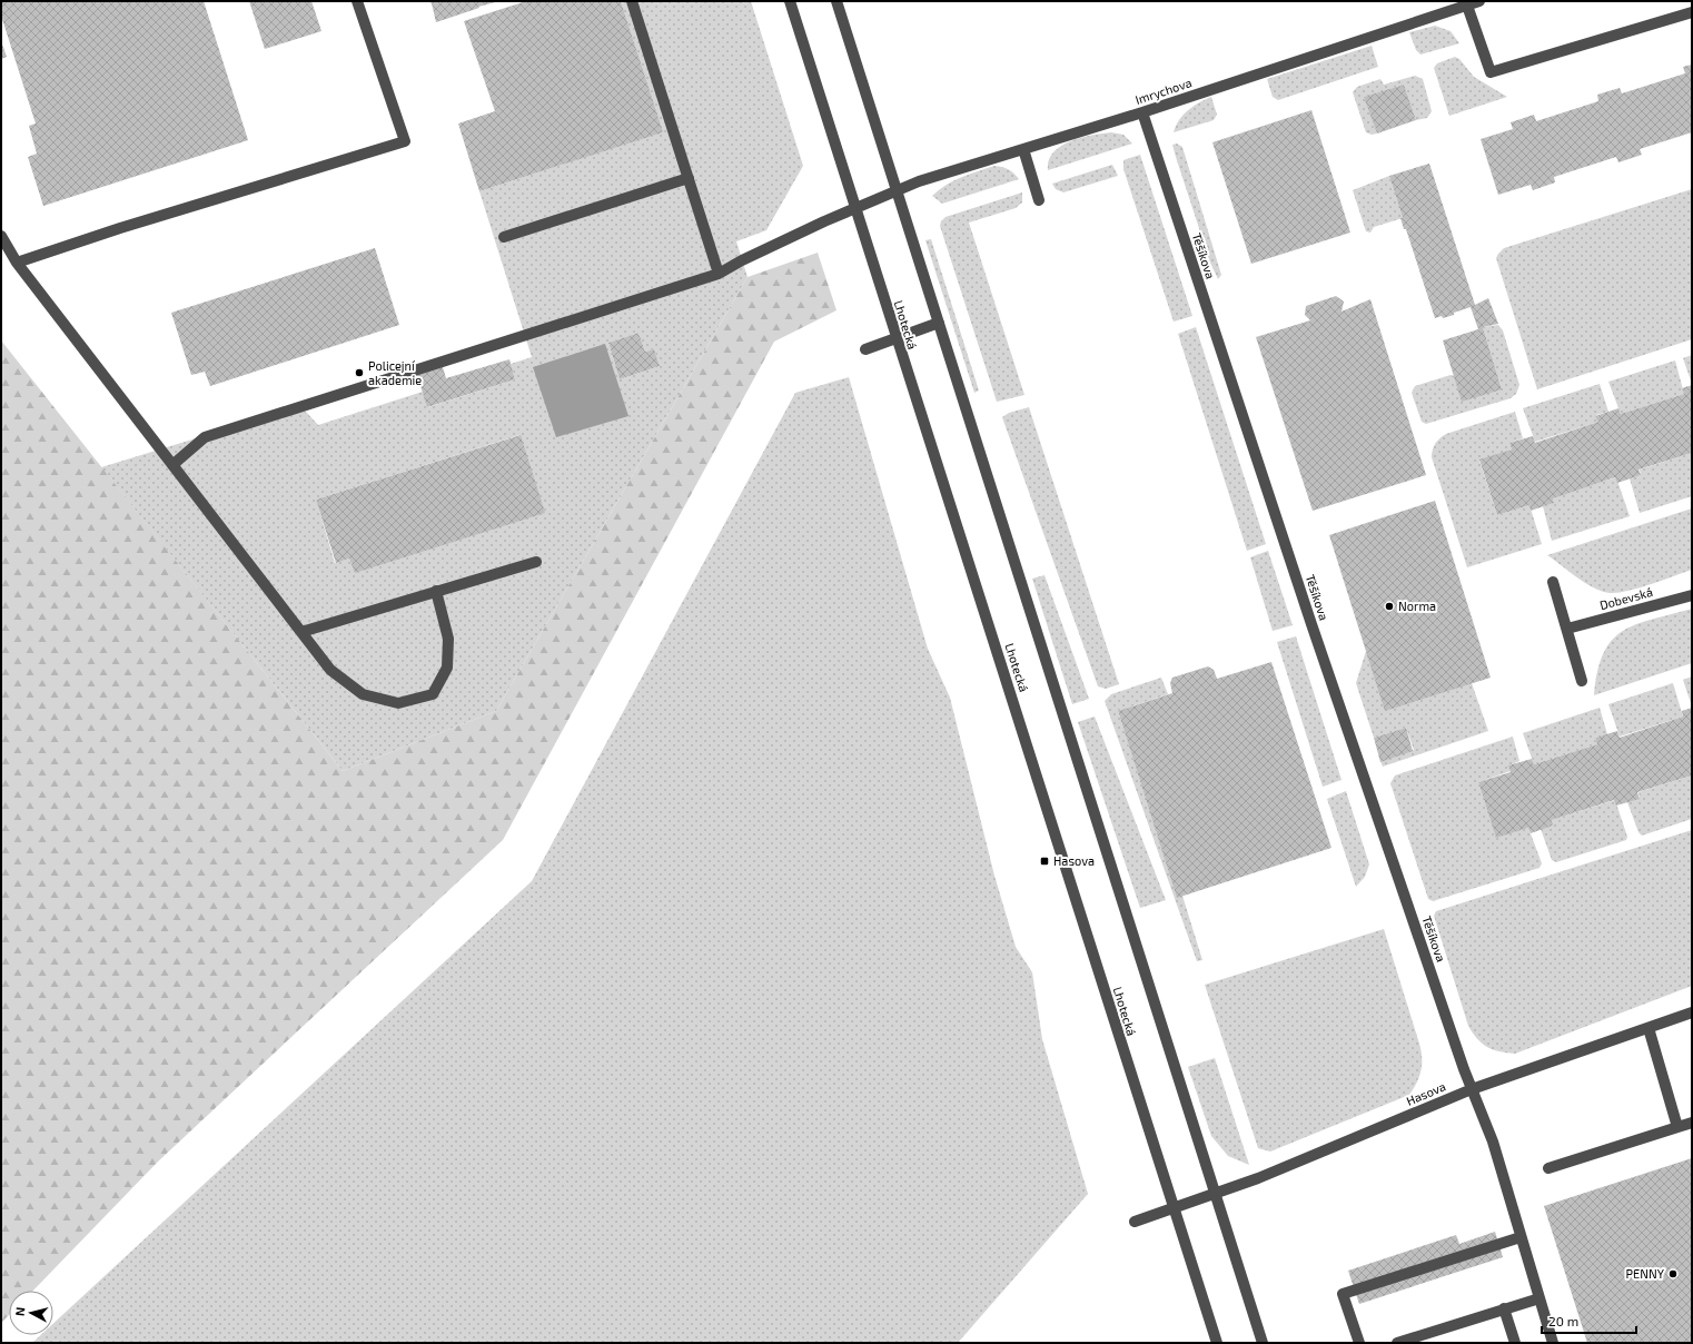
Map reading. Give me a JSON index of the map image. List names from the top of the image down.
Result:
{
  "streets": {
    "street": [
      "Imrychova",
      "Těšíkova",
      "Lhotecká",
      "Dobevská",
      "Hasova"
    ]
  },
  "crossings": [
    ["Imrychova", "Těšíkova"],
    ["Imrychova", "Lhotecká"],
    ["Těšíkova", "Hasova"],
    ["Lhotecká", "Hasova"]
  ],
  "places": {
    "other": ["Policejní akademie", "Norma", "PENNY"],
    "transit": ["Hasova"]
  },
  "scale_bar": "20 m",
  "north": "left"
}
